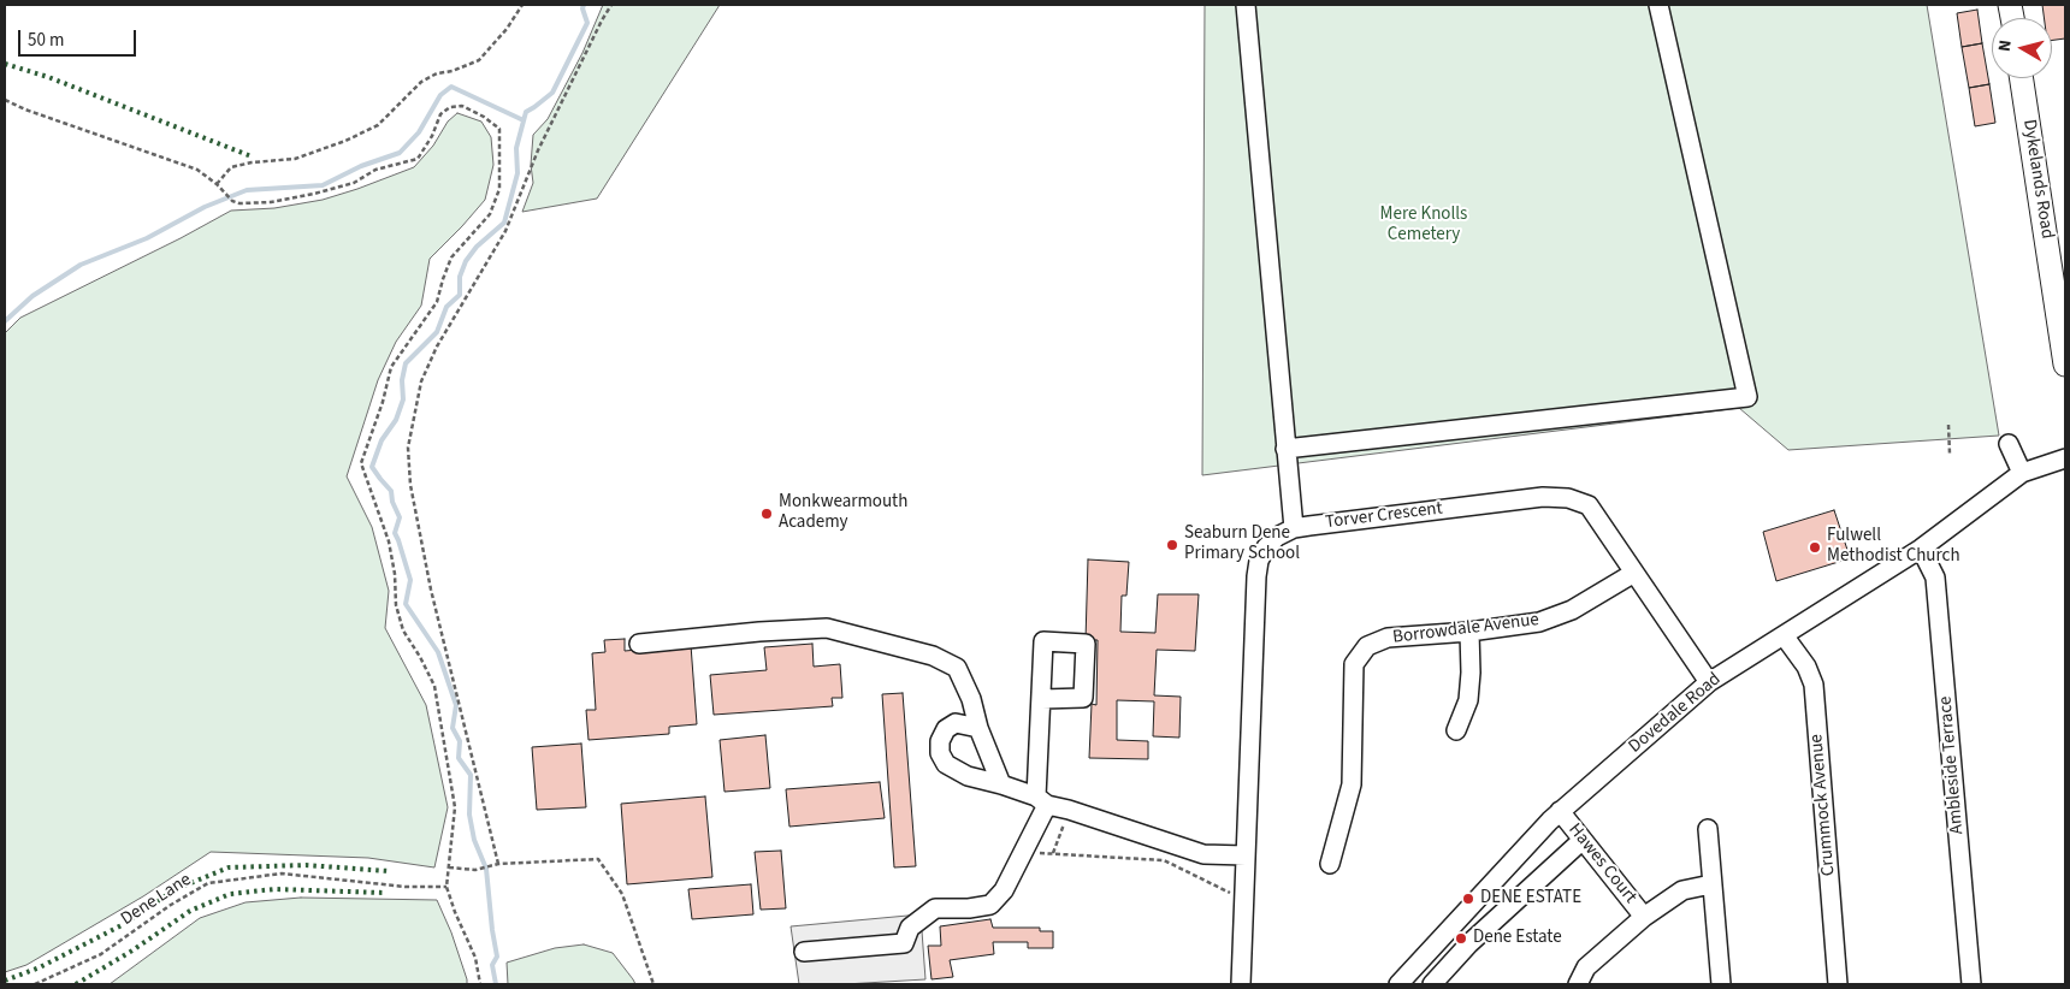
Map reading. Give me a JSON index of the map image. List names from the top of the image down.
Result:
{
  "streets": {
    "main road": ["Dykelands Road"],
    "street": [
      "Torver Crescent",
      "Borrowdale Avenue",
      "Dovedale Road",
      "Ambleside Terrace",
      "Crummock Avenue",
      "Hawes Court"
    ],
    "path": ["Dene Lane"]
  },
  "crossings": [
    ["Torver Crescent", "Borrowdale Avenue"],
    ["Torver Crescent", "Dovedale Road"],
    ["Dovedale Road", "Ambleside Terrace"],
    ["Dovedale Road", "Crummock Avenue"],
    ["Dovedale Road", "Hawes Court"]
  ],
  "parks": ["Mere Knolls Cemetery"],
  "places": [
    "Monkwearmouth Academy",
    "Seaburn Dene Primary School",
    "Fulwell Methodist Church",
    "DENE ESTATE",
    "Dene Estate"
  ],
  "scale_bar": "50 m",
  "north": "left"
}
